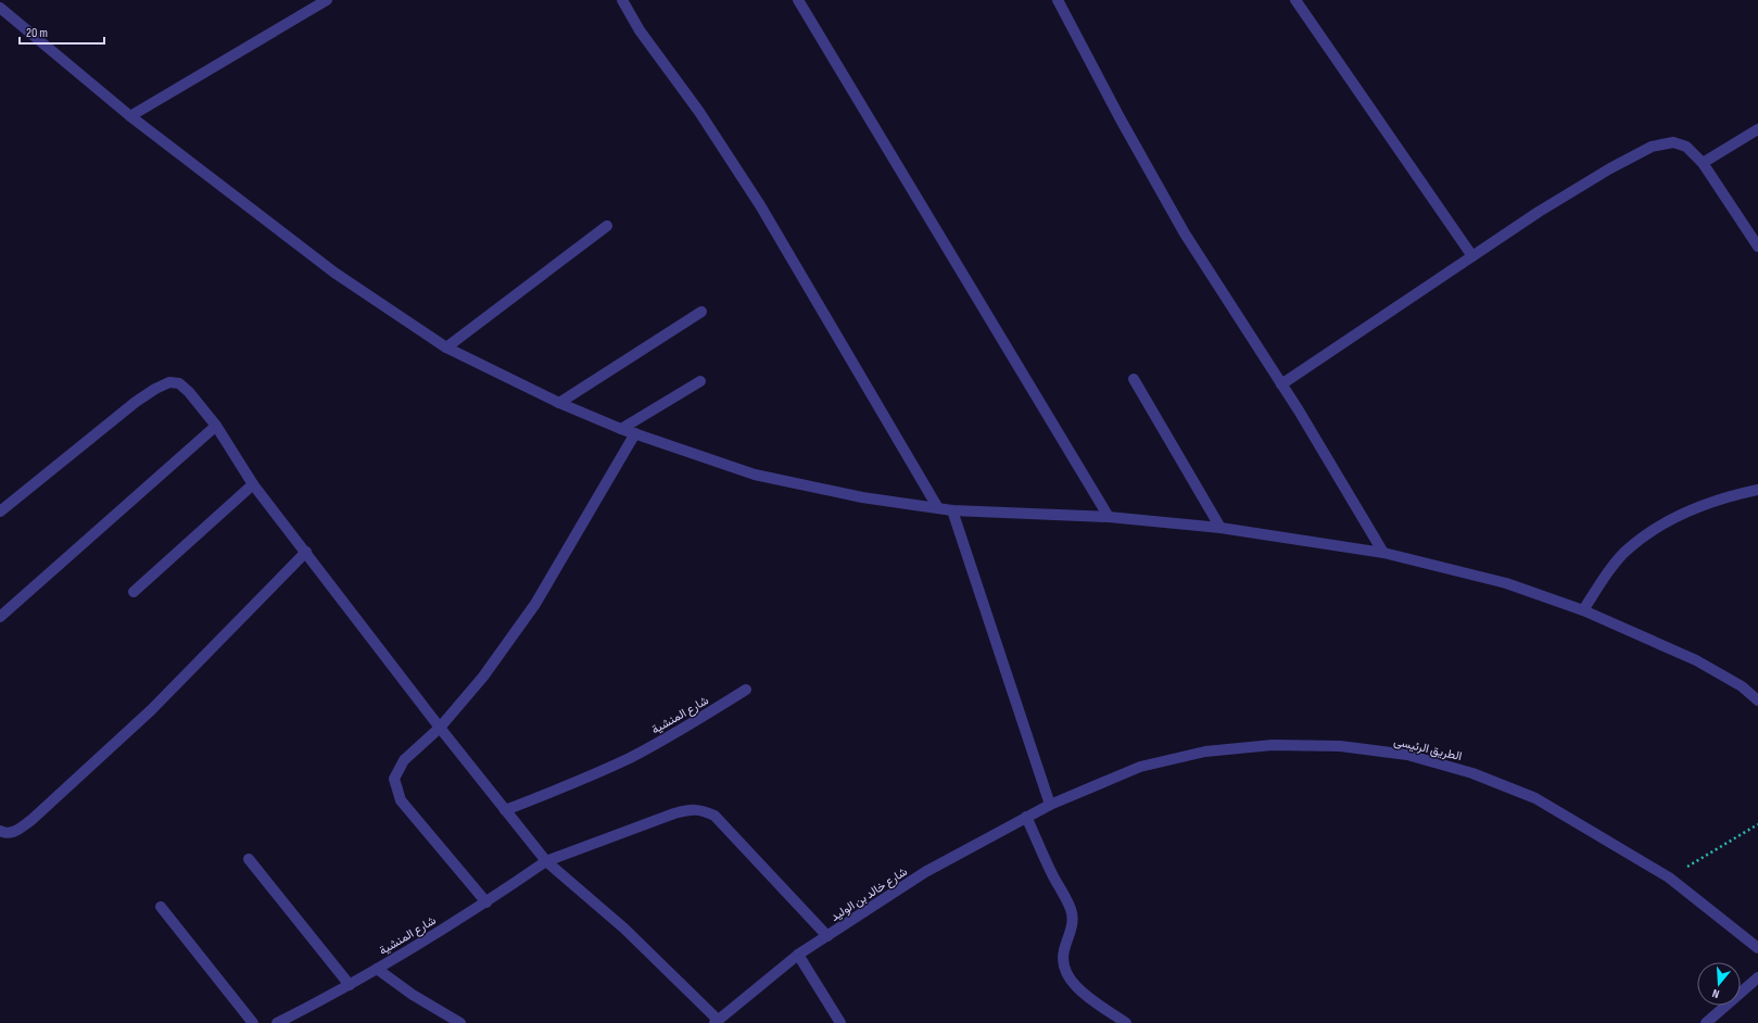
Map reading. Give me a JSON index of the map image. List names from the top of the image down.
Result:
{
  "streets": {
    "street": ["شارع المنشية", "الطريق الرئيسى", "شارع خالد بن الوليد"]
  },
  "crossings": [
    ["شارع المنشية", "شارع خالد بن الوليد"],
    ["الطريق الرئيسى", "شارع خالد بن الوليد"]
  ],
  "scale_bar": "20 m",
  "north": "bottom"
}
